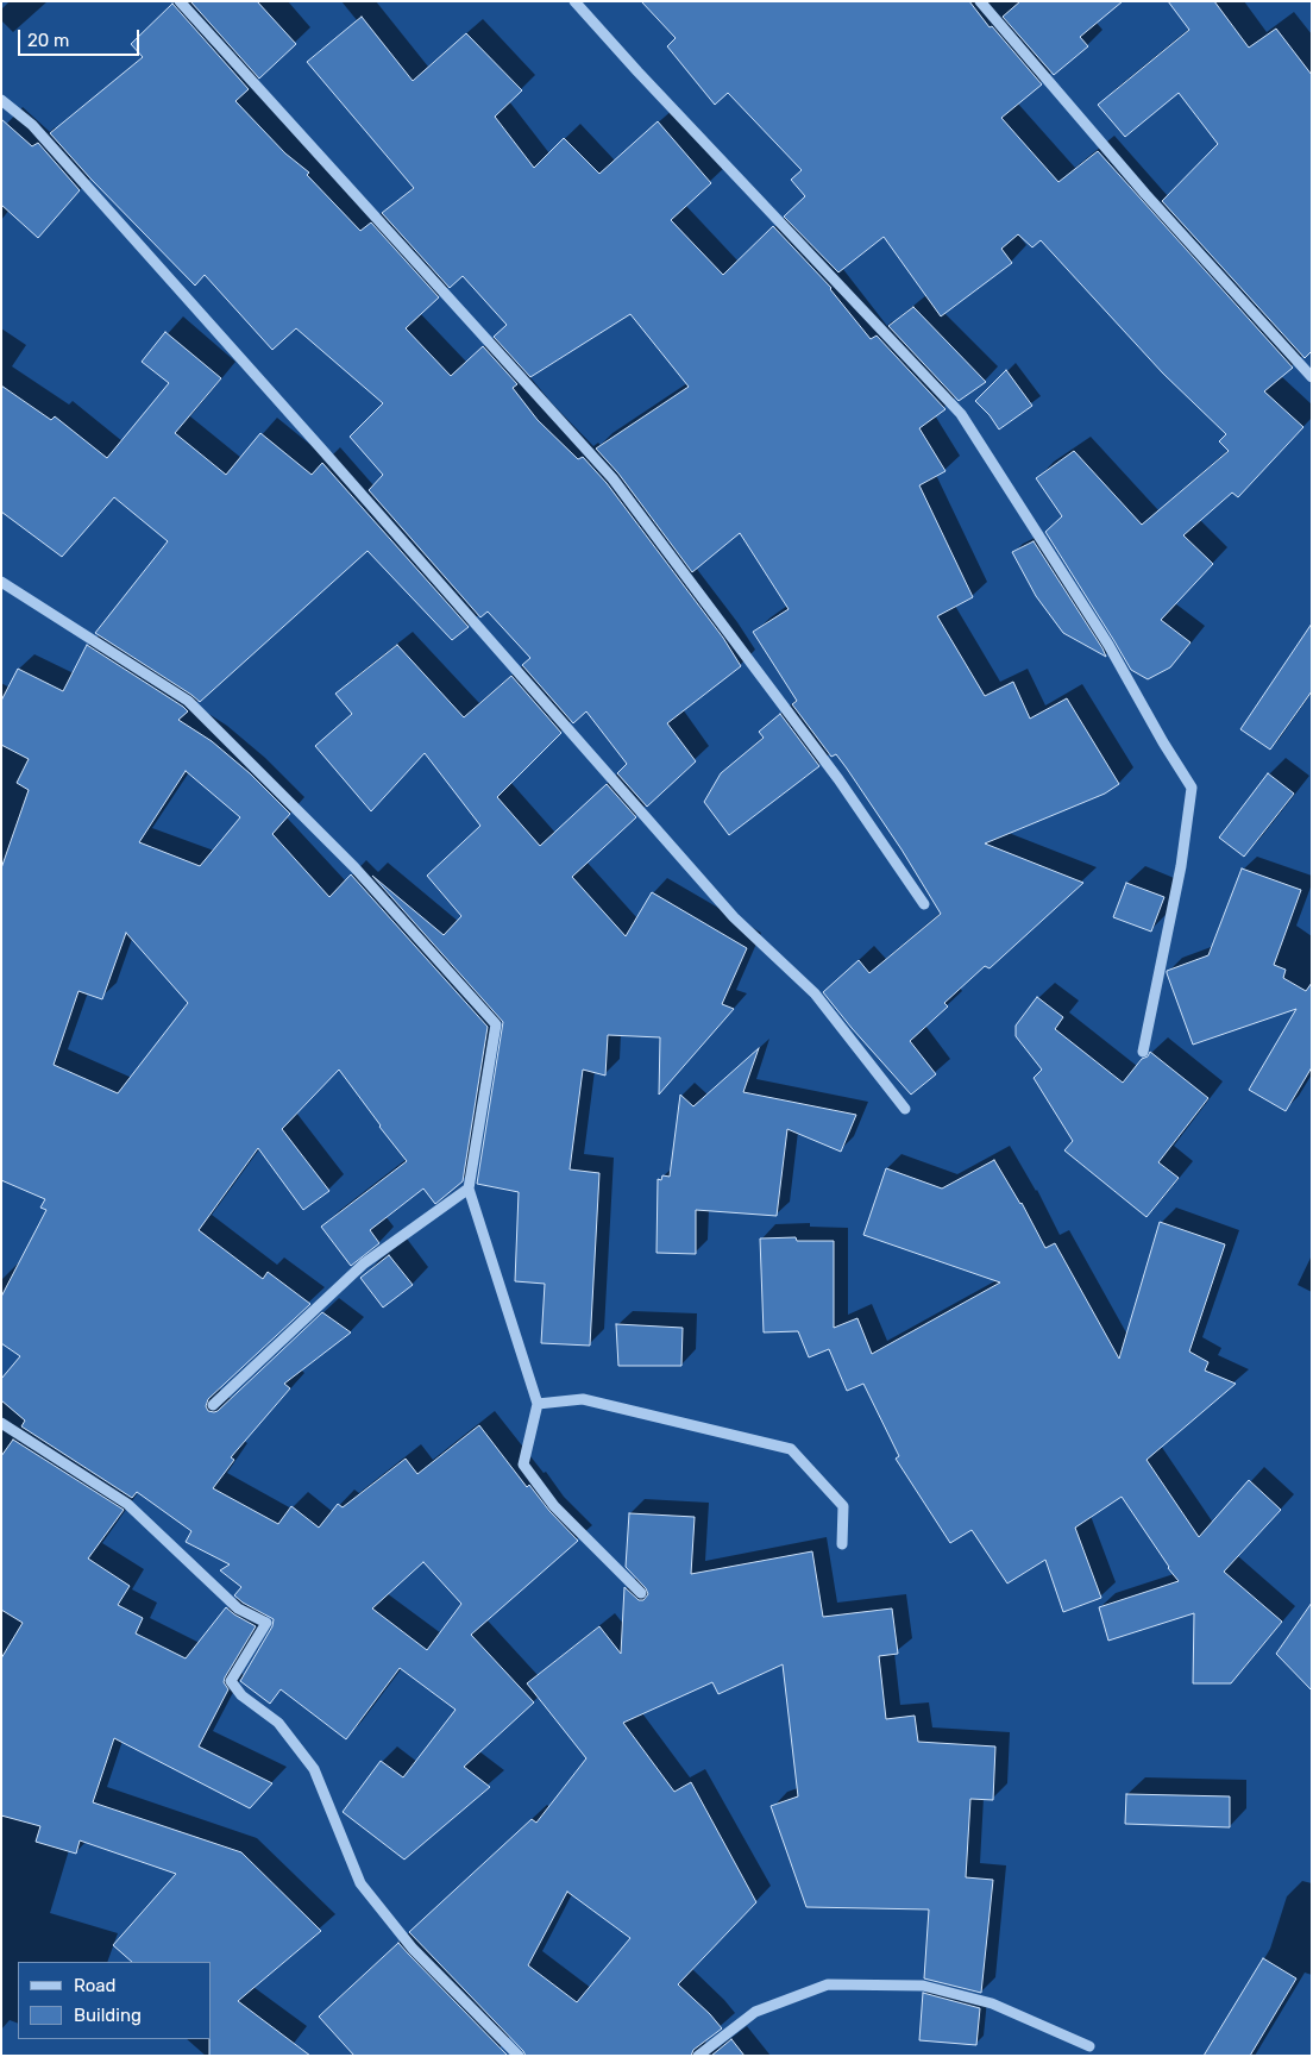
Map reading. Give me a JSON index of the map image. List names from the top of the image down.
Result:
{
  "legend": ["Road", "Building"],
  "scale_bar": "20 m"
}
